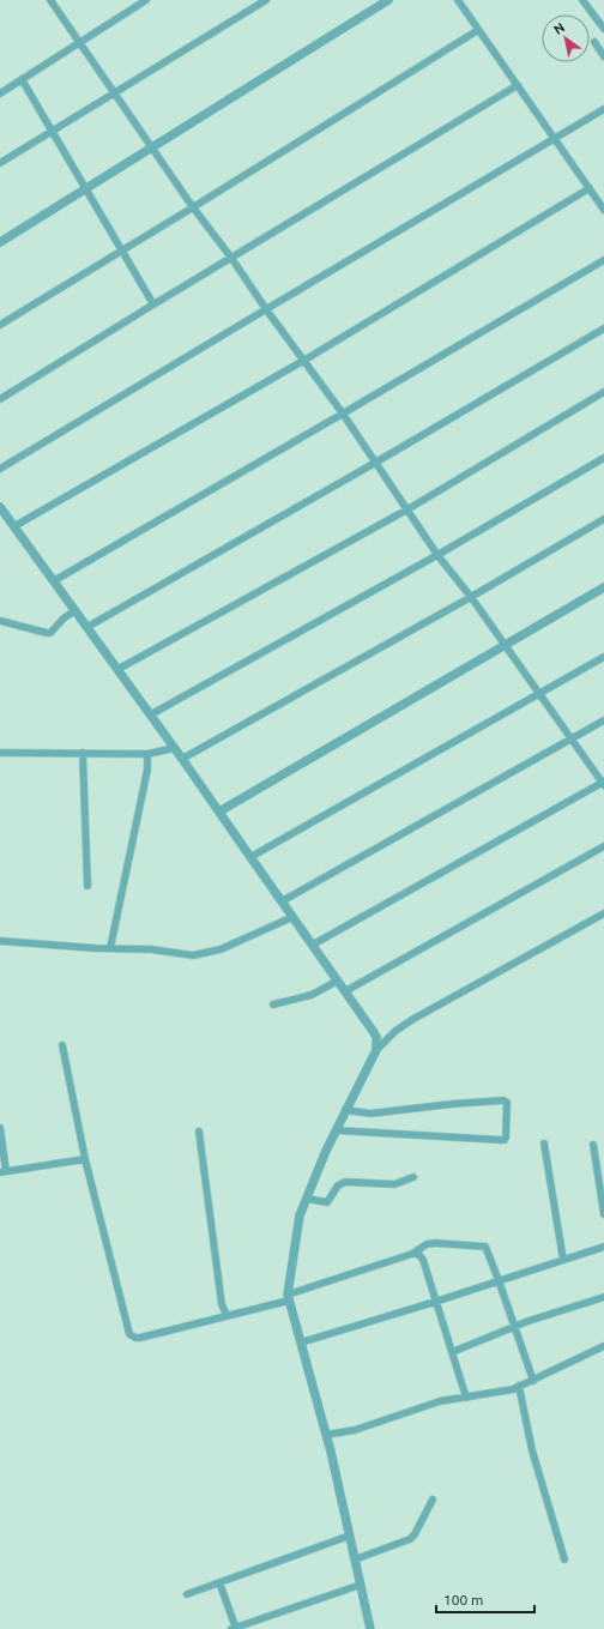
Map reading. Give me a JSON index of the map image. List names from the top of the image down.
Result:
{
  "scale_bar": "100 m",
  "north": "top left"
}
